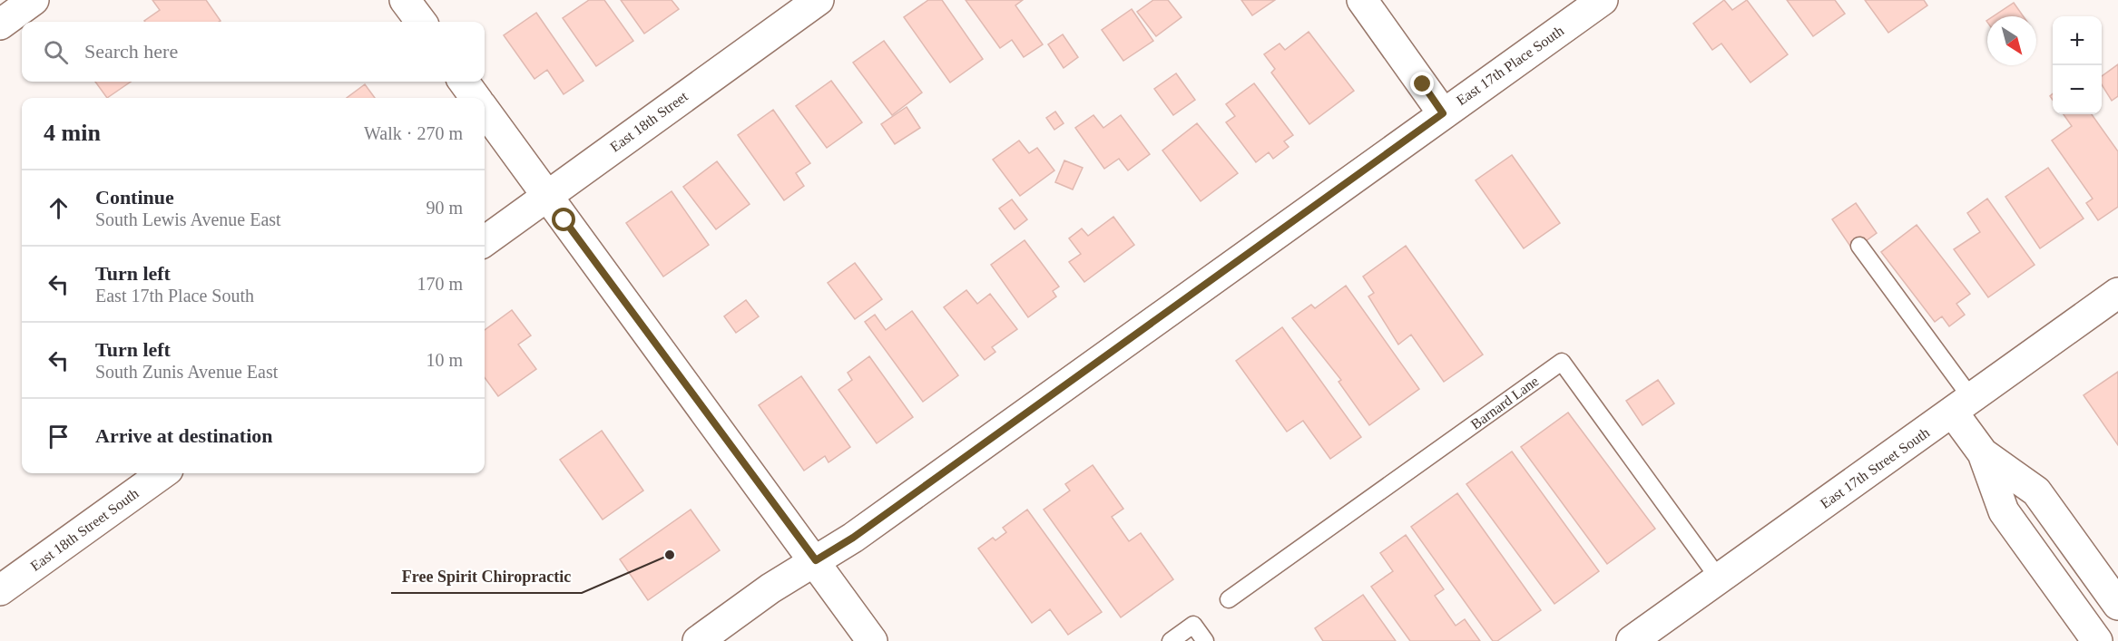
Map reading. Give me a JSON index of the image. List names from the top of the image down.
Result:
{
  "streets": {
    "street": [
      "East 17th Place South",
      "East 18th Street",
      "East 17th Street South",
      "East 18th Street South"
    ],
    "lane": ["Barnard Lane"]
  },
  "crossings": [
    ["Barnard Lane", "East 17th Street South"]
  ],
  "places": ["Free Spirit Chiropractic"],
  "north": "bottom right",
  "page": {
    "map_buttons": ["+", "−"],
    "search": "Search here",
    "heading": ["4 min", "Walk · 270 m"],
    "list": [
      ["Continue", "South Lewis Avenue East", "90 m"],
      ["Turn left", "East 17th Place South", "170 m"],
      ["Turn left", "South Zunis Avenue East", "10 m"],
      "Arrive at destination"
    ]
  }
}
